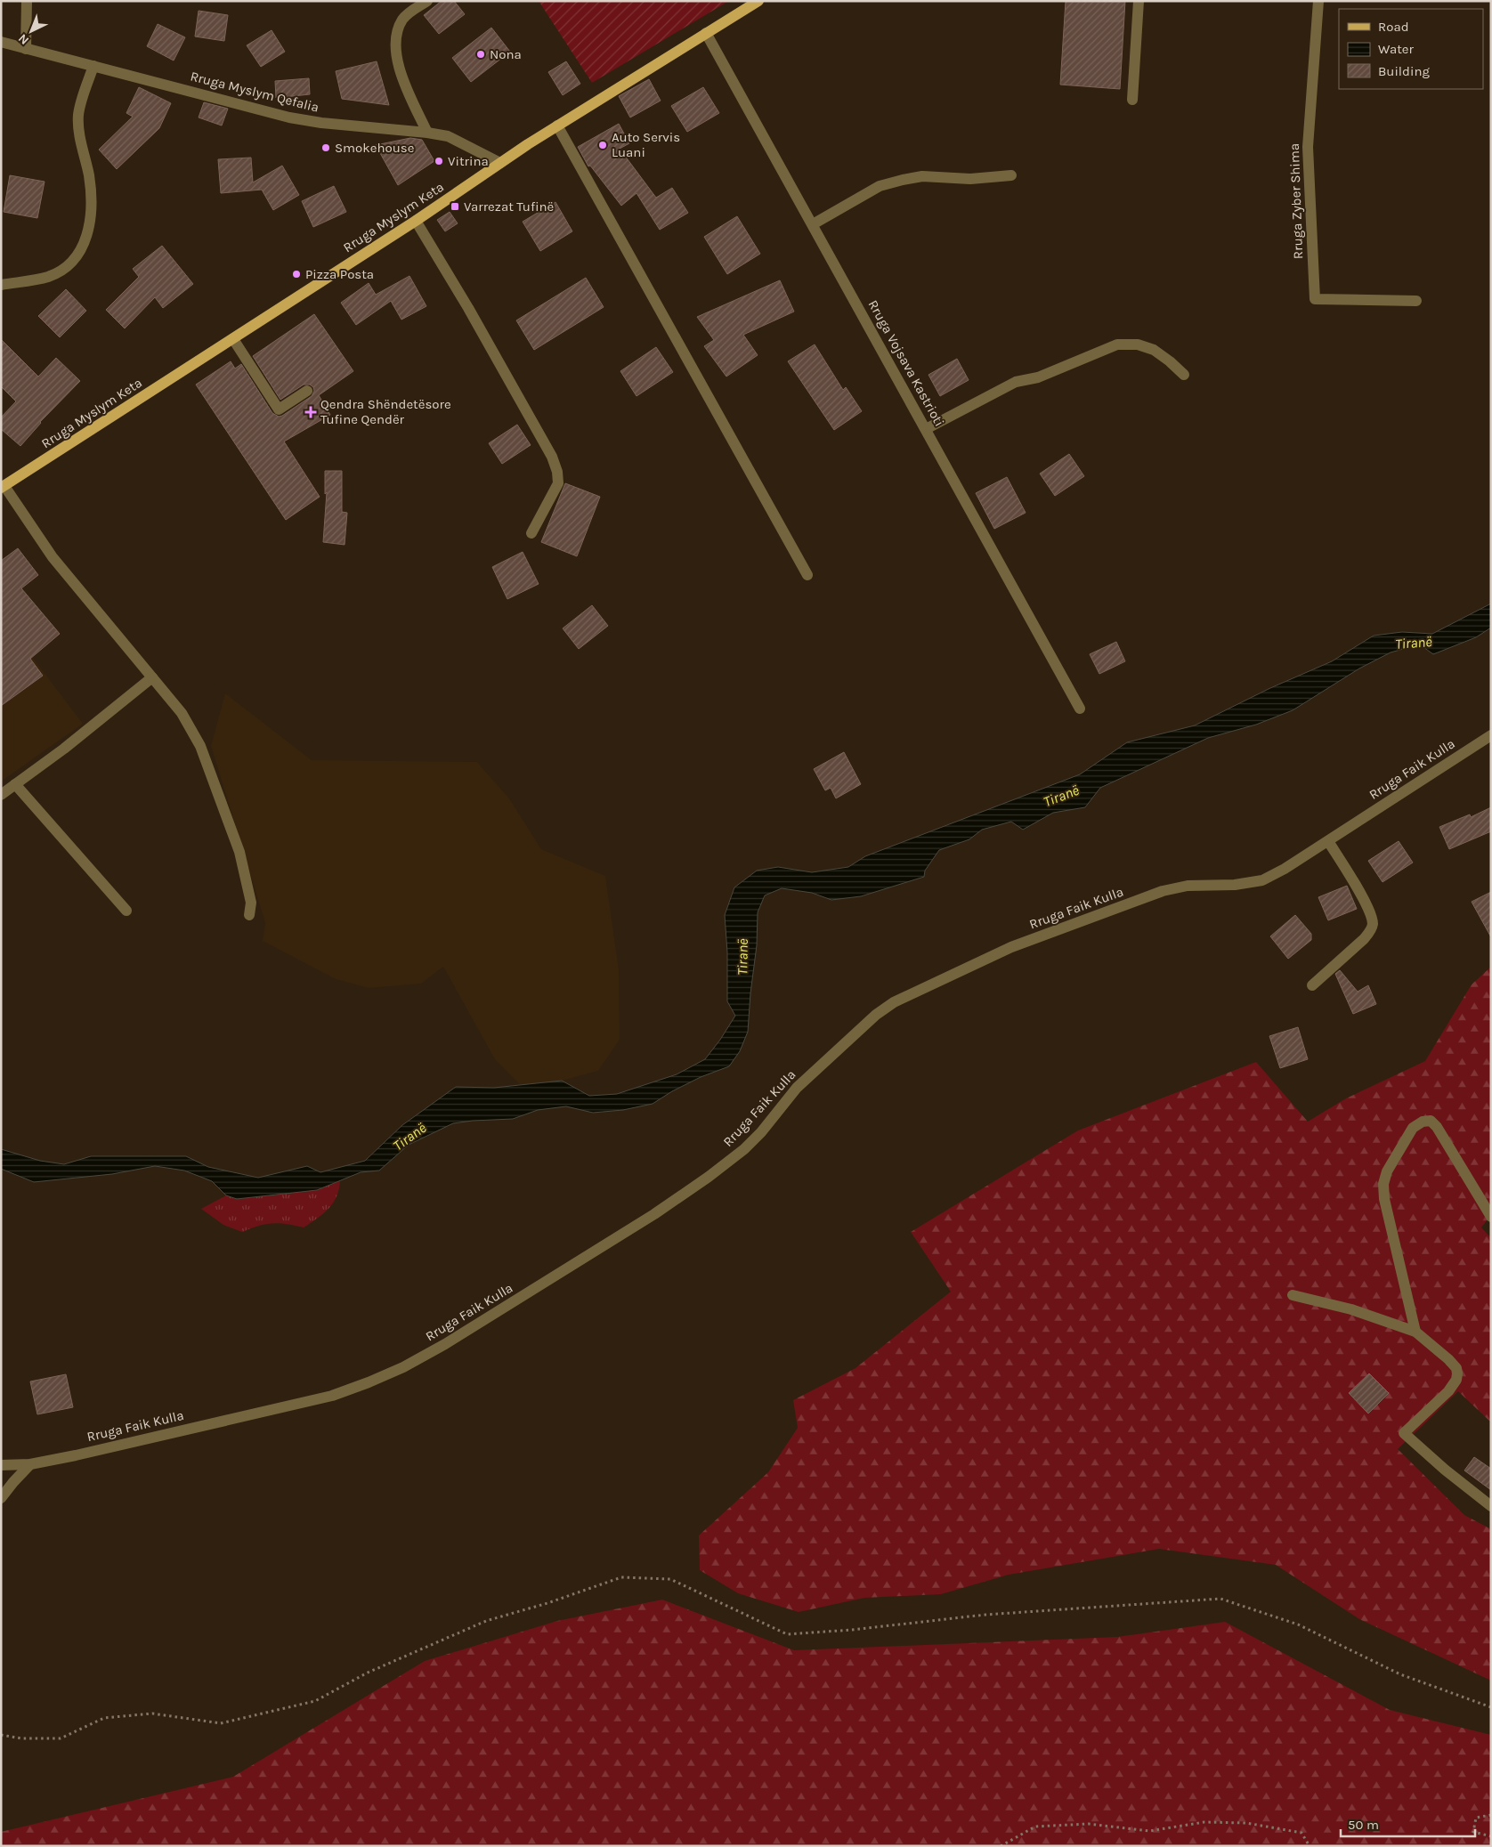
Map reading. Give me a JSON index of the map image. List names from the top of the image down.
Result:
{
  "streets": {
    "main road": ["Rruga Myslym Keta"],
    "street": [
      "Rruga Myslym Qefalia",
      "Rruga Zyber Shima",
      "Rruga Vojsava Kastrioti",
      "Rruga Faik Kulla"
    ]
  },
  "crossings": [
    ["Rruga Myslym Qefalia", "Rruga Myslym Keta"],
    ["Rruga Myslym Keta", "Rruga Vojsava Kastrioti"]
  ],
  "water": ["Tiranë"],
  "places": {
    "other": [
      "Nona",
      "Auto Servis Luani",
      "Smokehouse",
      "Vitrina",
      "Pizza Posta"
    ],
    "transit": ["Varrezat Tufinë"],
    "health": ["Qendra Shëndetësore Tufine Qendër"]
  },
  "legend": ["Road", "Water", "Building"],
  "scale_bar": "50 m",
  "north": "bottom left"
}
